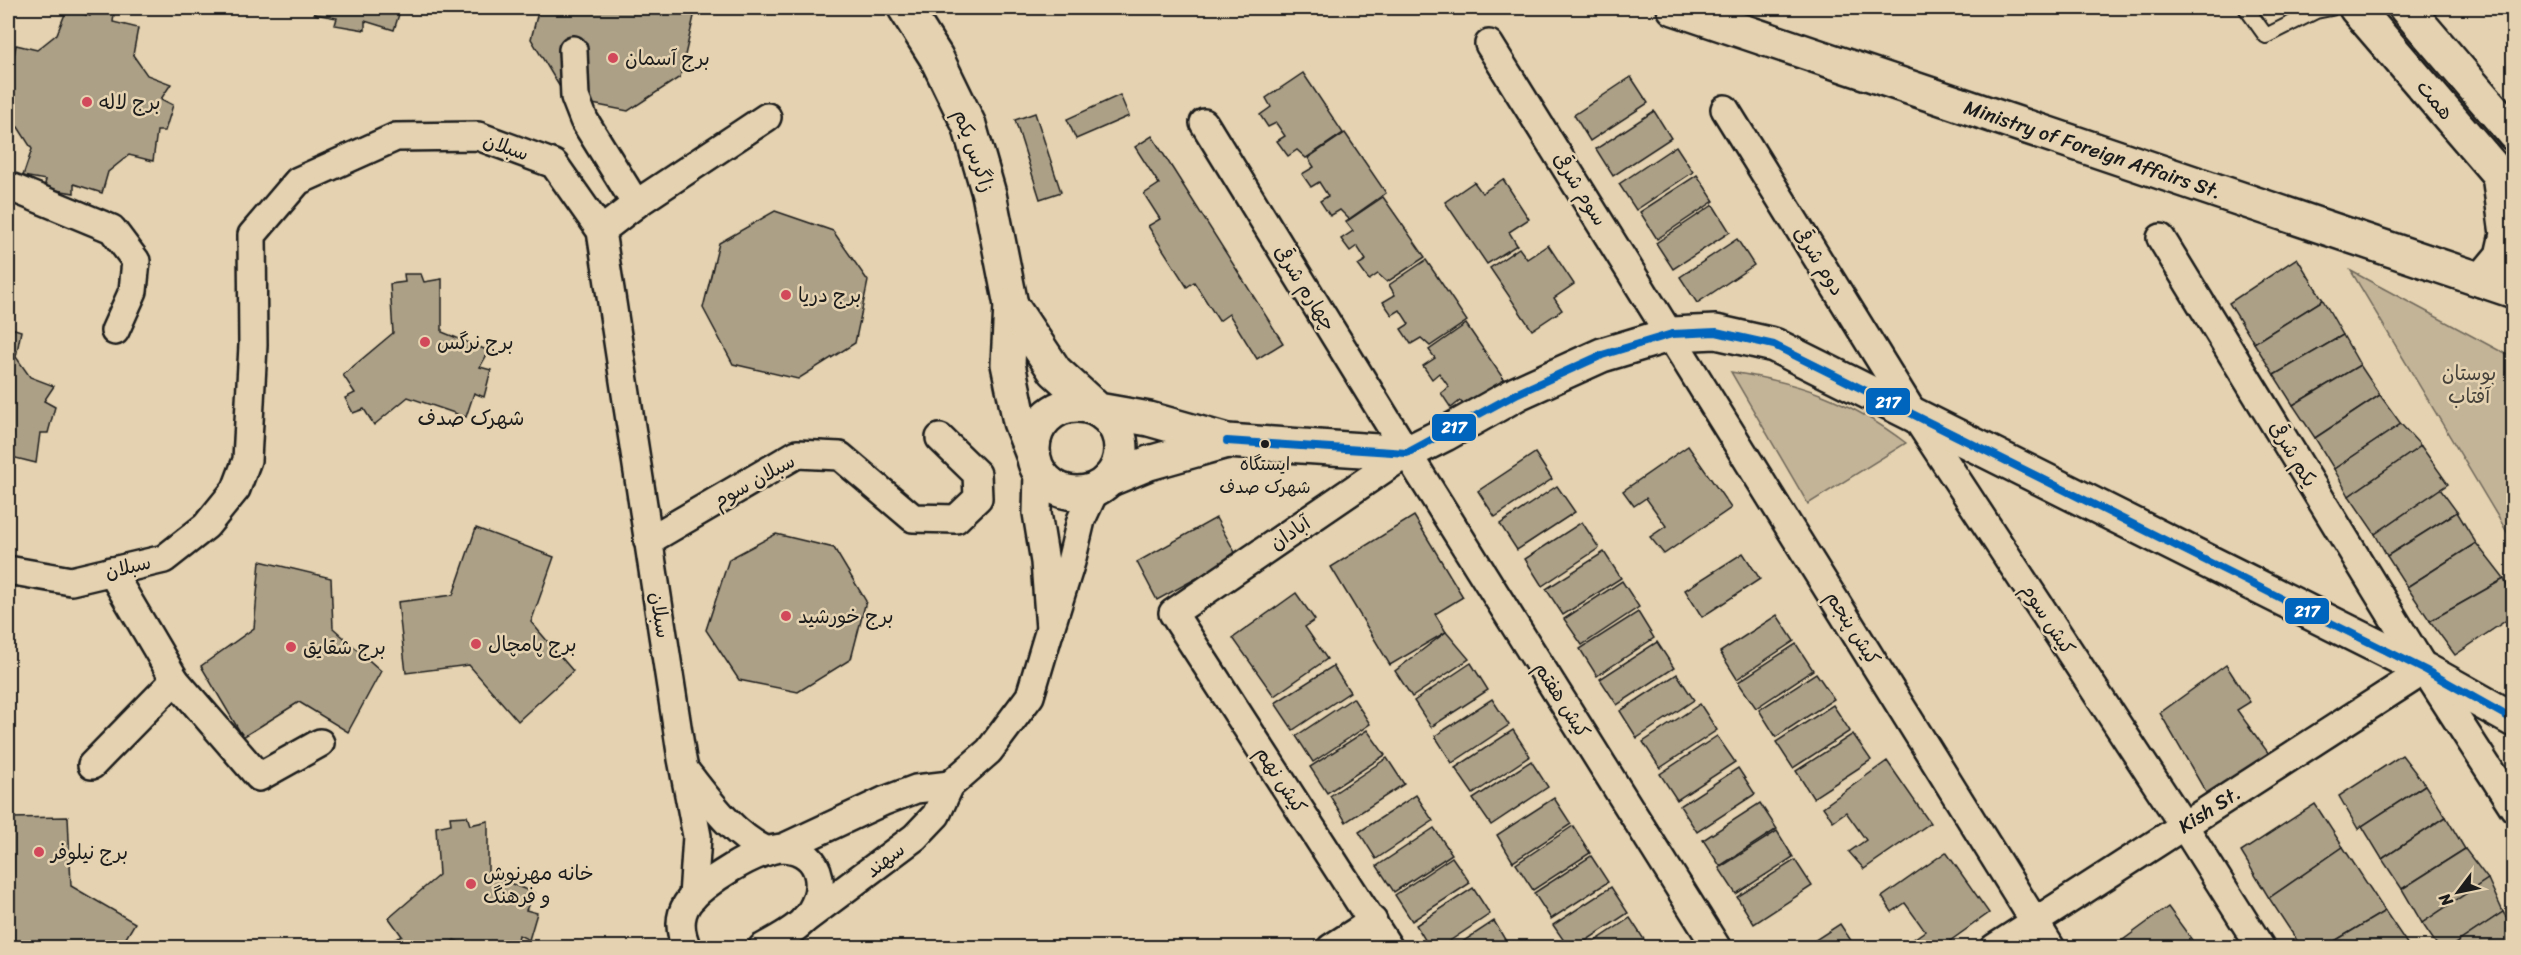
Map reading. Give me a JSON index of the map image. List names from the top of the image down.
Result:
{
  "streets": {
    "main road": ["همت", "Ministry of Foreign Affairs St.", "زاگرس یکم"],
    "street": [
      "سبلان",
      "سوم شرقی",
      "دوم شرقی",
      "چهارم شرقی",
      "یکم شرقی",
      "سبلان سوم",
      "آبادان",
      "کیش سوم",
      "کیش پنجم",
      "کیش هفتم",
      "کیش نهم",
      "Kish St.",
      "سهند"
    ]
  },
  "crossings": [
    ["سبلان", "سبلان سوم"],
    ["زاگرس یکم", "سهند"],
    ["سوم شرقی", "کیش پنجم"],
    ["دوم شرقی", "کیش سوم"],
    ["چهارم شرقی", "آبادان"],
    ["چهارم شرقی", "کیش هفتم"],
    ["یکم شرقی", "Kish St."],
    ["آبادان", "کیش هفتم"],
    ["آبادان", "کیش نهم"],
    ["کیش سوم", "Kish St."],
    ["کیش پنجم", "Kish St."]
  ],
  "districts": ["شهرک صدف"],
  "parks": ["بوستان آفتاب"],
  "places": [
    "برج آسمان",
    "برج لاله",
    "برج دریا",
    "برج نرگس",
    "ایستگاه شهرک صدف",
    "برج خورشید",
    "برج پامچال",
    "برج شقایق",
    "برج نیلوفر",
    "خانه مهرنوش و فرهنگ"
  ],
  "lines": ["transit line 217"],
  "north": "bottom left"
}
